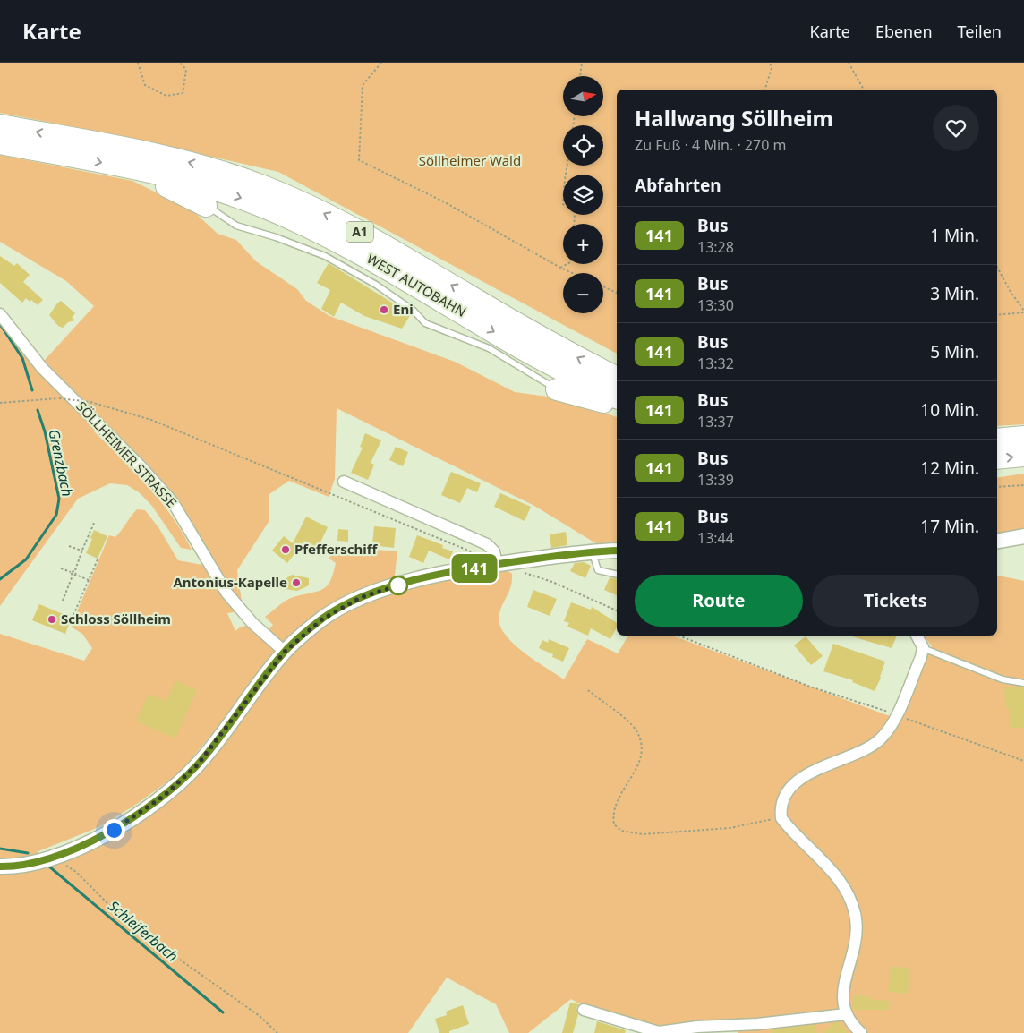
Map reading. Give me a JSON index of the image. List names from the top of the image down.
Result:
{
  "streets": {
    "highway": ["A1", "WEST AUTOBAHN"],
    "street": ["SÖLLHEIMER STRASSE"]
  },
  "crossings": [
    ["A1", "WEST AUTOBAHN"]
  ],
  "water": ["Grenzbach", "Schleiferbach"],
  "parks": ["Söllheimer Wald"],
  "places": [
    "Eni",
    "Pfefferschiff",
    "Antonius-Kapelle",
    "Schloss Söllheim"
  ],
  "lines": ["bus line 141"],
  "north": "right",
  "page": {
    "header": "Karte",
    "nav": ["Karte", "Ebenen", "Teilen"],
    "on_map": "141",
    "map_buttons": ["+", "−"],
    "heading": [
      ["Hallwang Söllheim", "Zu Fuß · 4 Min. · 270 m"],
      "Abfahrten"
    ],
    "list": [
      {
        "mark": "141",
        "name": "Bus",
        "note": "13:28",
        "value": "1 Min."
      },
      {
        "mark": "141",
        "name": "Bus",
        "note": "13:30",
        "value": "3 Min."
      },
      {
        "mark": "141",
        "name": "Bus",
        "note": "13:32",
        "value": "5 Min."
      },
      {
        "mark": "141",
        "name": "Bus",
        "note": "13:37",
        "value": "10 Min."
      },
      {
        "mark": "141",
        "name": "Bus",
        "note": "13:39",
        "value": "12 Min."
      },
      {
        "mark": "141",
        "name": "Bus",
        "note": "13:44",
        "value": "17 Min."
      }
    ],
    "buttons": ["Route", "Tickets"]
  }
}
